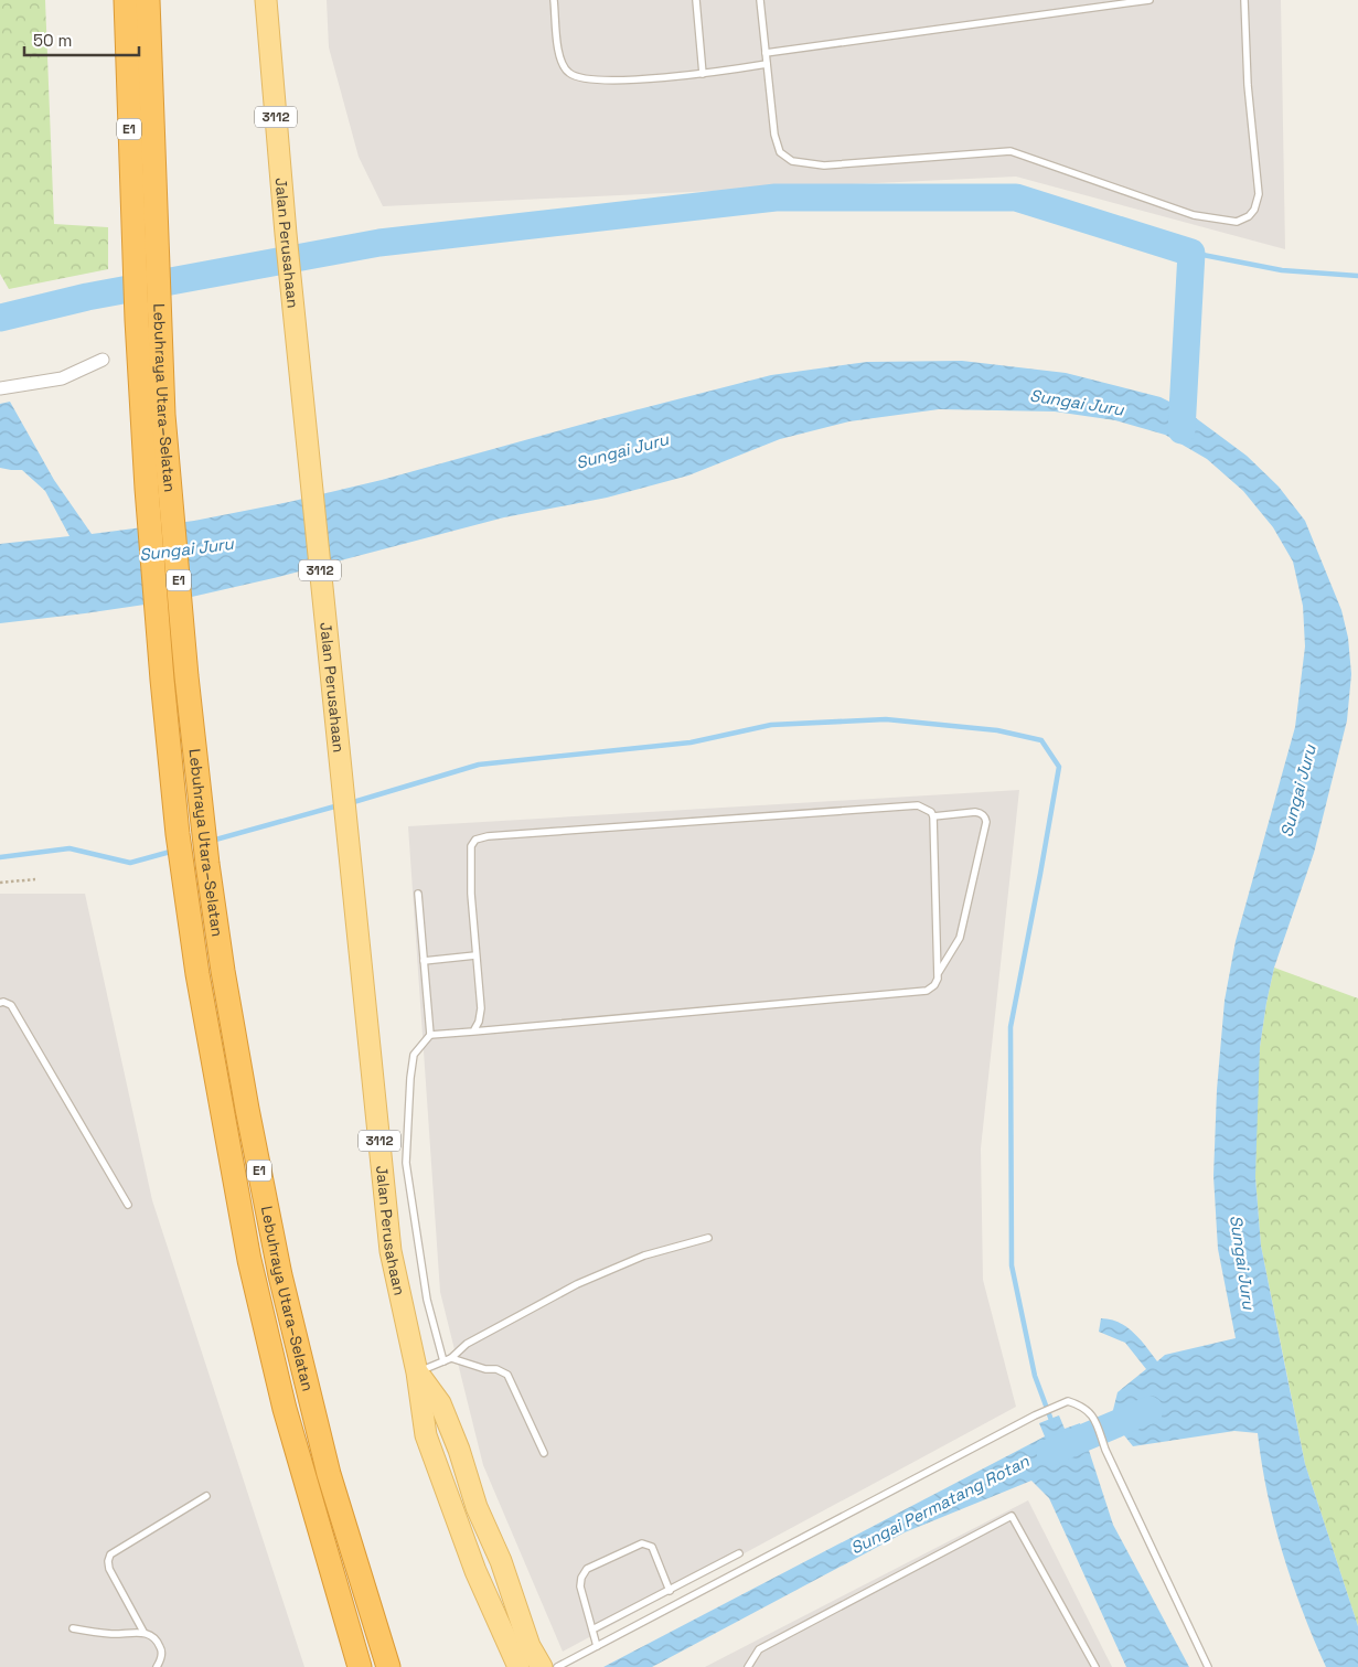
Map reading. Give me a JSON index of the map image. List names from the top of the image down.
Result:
{
  "streets": {
    "highway": ["E1", "Lebuhraya Utara–Selatan"],
    "main road": ["3112", "Jalan Perusahaan"]
  },
  "water": ["Sungai Juru", "Sungai Permatang Rotan"],
  "scale_bar": "50 m"
}
